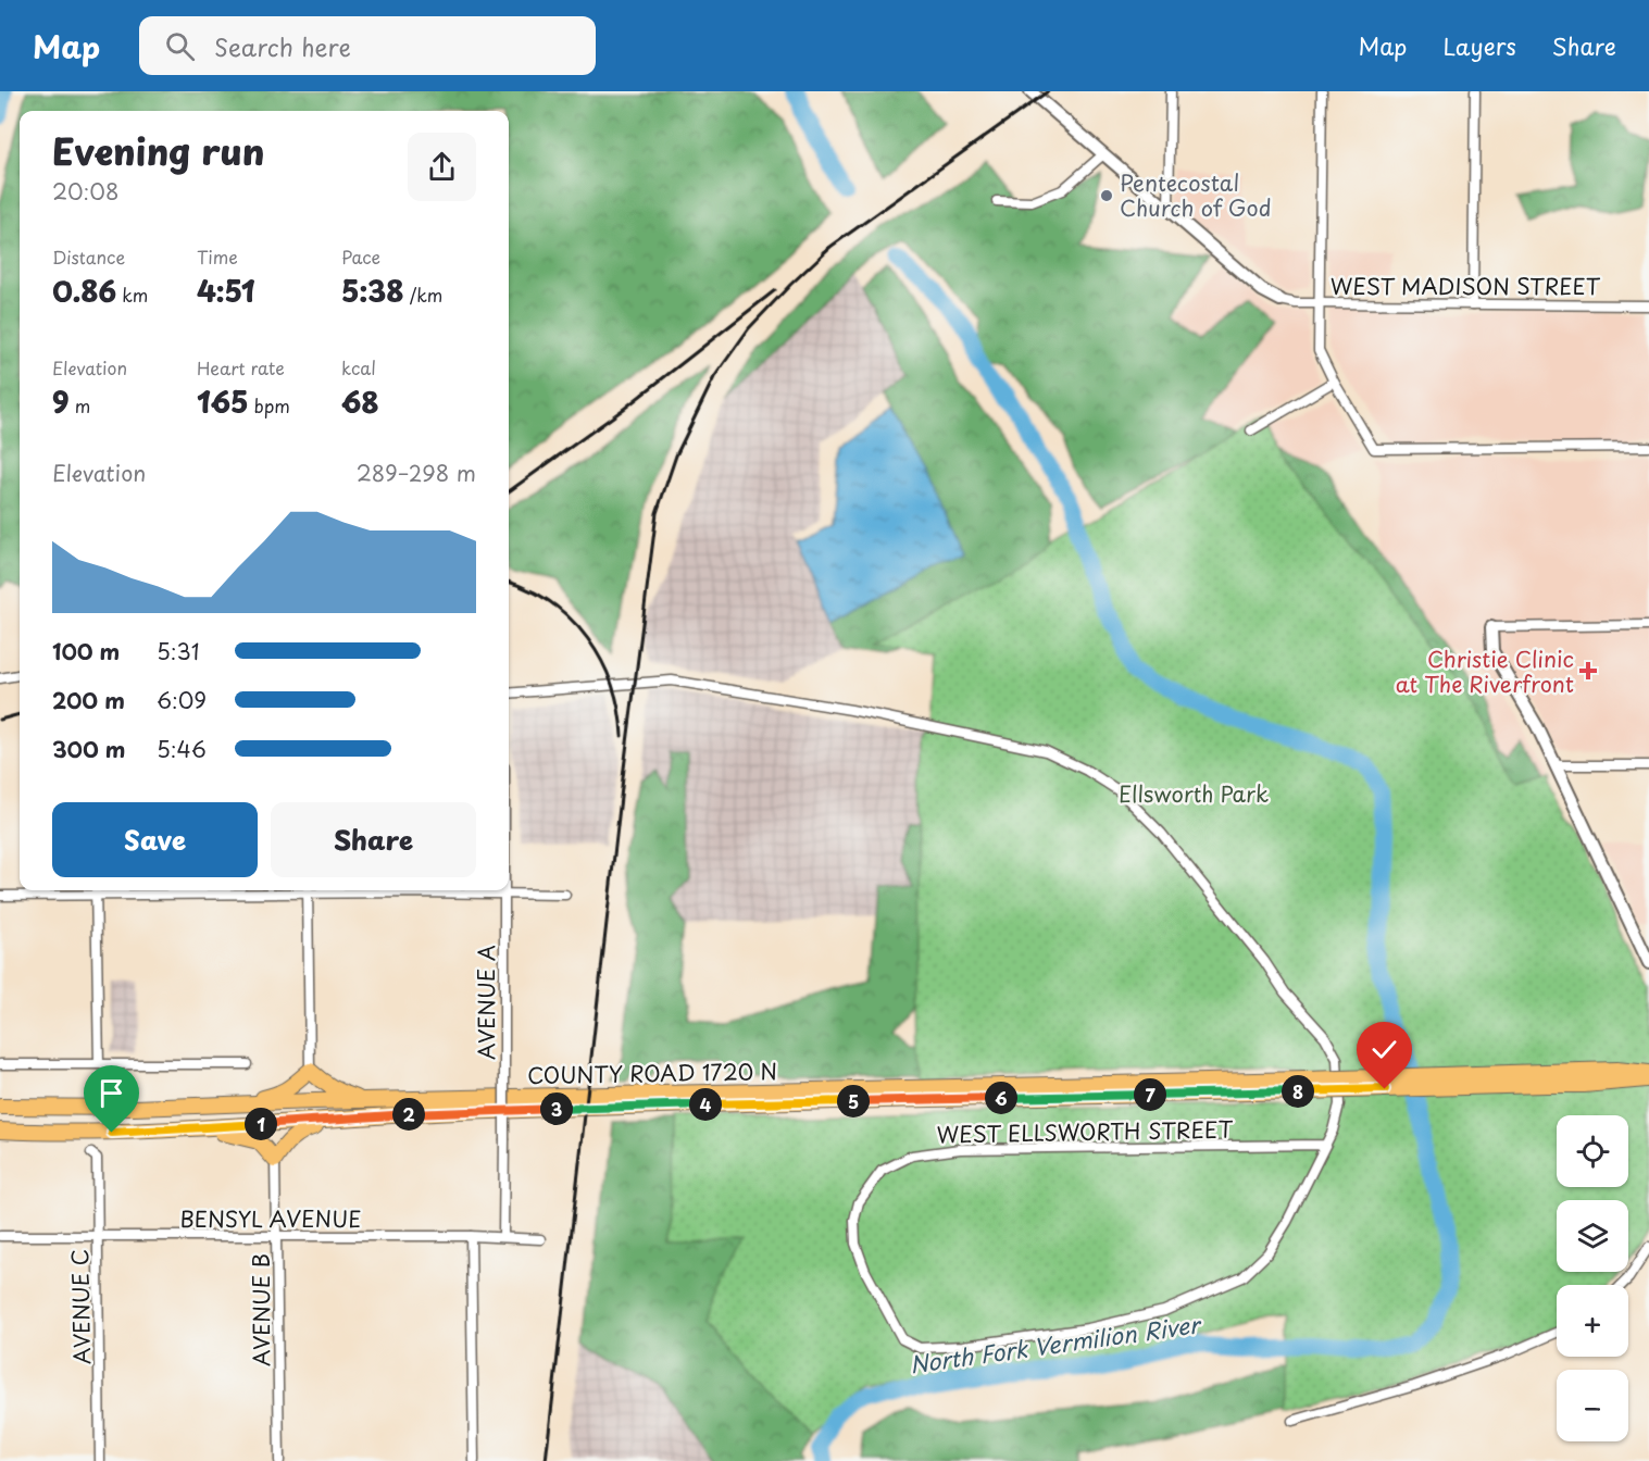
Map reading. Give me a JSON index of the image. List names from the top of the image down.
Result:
{
  "streets": {
    "main road": ["COUNTY ROAD 1720 N"],
    "street": [
      "WEST MADISON STREET",
      "AVENUE A",
      "WEST ELLSWORTH STREET",
      "BENSYL AVENUE",
      "AVENUE C",
      "AVENUE B"
    ]
  },
  "crossings": [
    ["AVENUE A", "BENSYL AVENUE"],
    ["BENSYL AVENUE", "AVENUE C"],
    ["BENSYL AVENUE", "AVENUE B"]
  ],
  "water": ["North Fork Vermilion River"],
  "parks": ["Ellsworth Park"],
  "places": {
    "other": ["Pentecostal Church of God"],
    "health": ["Christie Clinic at The Riverfront"]
  },
  "page": {
    "header": "Map",
    "search": "Search here",
    "nav": ["Map", "Layers", "Share"],
    "heading": ["Evening run", "20:08"],
    "stats": [
      ["Distance", "0.86 km"],
      ["Time", "4:51"],
      ["Pace", "5:38 /km"],
      ["Elevation", "9 m"],
      ["Heart rate", "165 bpm"],
      ["kcal", "68"]
    ],
    "chart": ["Elevation", "289–298 m"],
    "list": [
      {
        "name": "100 m",
        "note": "5:31"
      },
      {
        "name": "200 m",
        "note": "6:09"
      },
      {
        "name": "300 m",
        "note": "5:46"
      }
    ],
    "buttons": ["Save", "Share"],
    "pins": [
      "8",
      "7",
      "6",
      "5",
      "4",
      "3",
      "2",
      "1"
    ],
    "map_buttons": ["+", "−"]
  }
}
